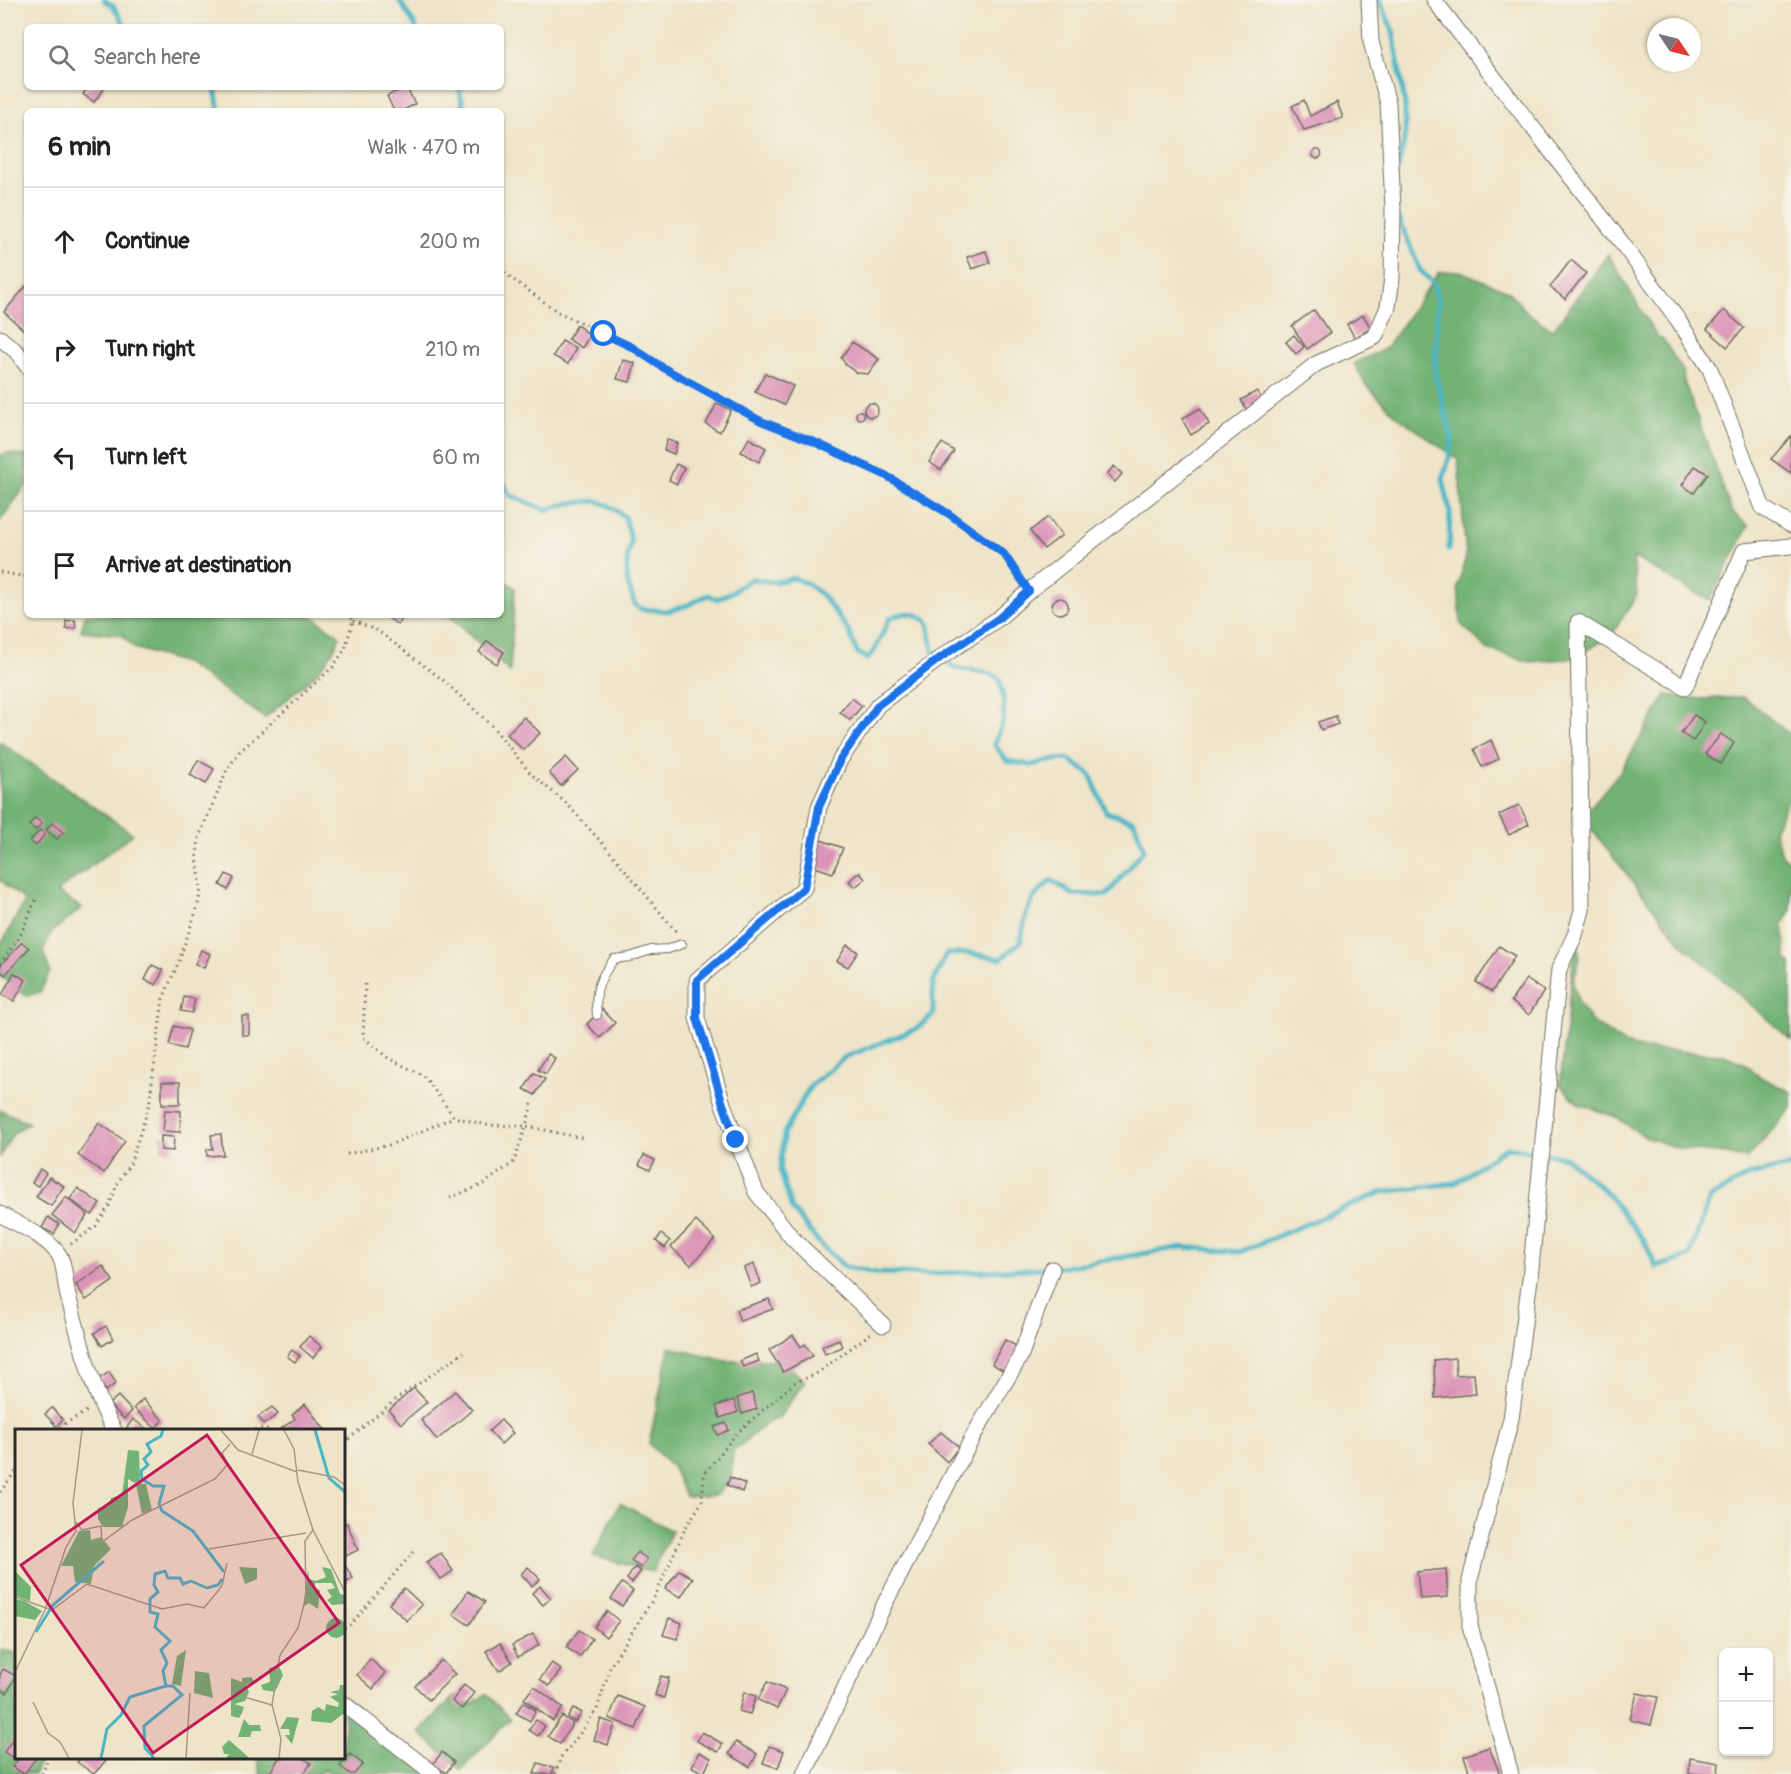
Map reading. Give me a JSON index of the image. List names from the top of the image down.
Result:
{
  "north": "bottom right",
  "page": {
    "search": "Search here",
    "heading": ["6 min", "Walk · 470 m"],
    "list": [
      ["Continue", "200 m"],
      ["Turn right", "210 m"],
      ["Turn left", "60 m"],
      "Arrive at destination"
    ],
    "map_buttons": ["+", "−"]
  }
}
